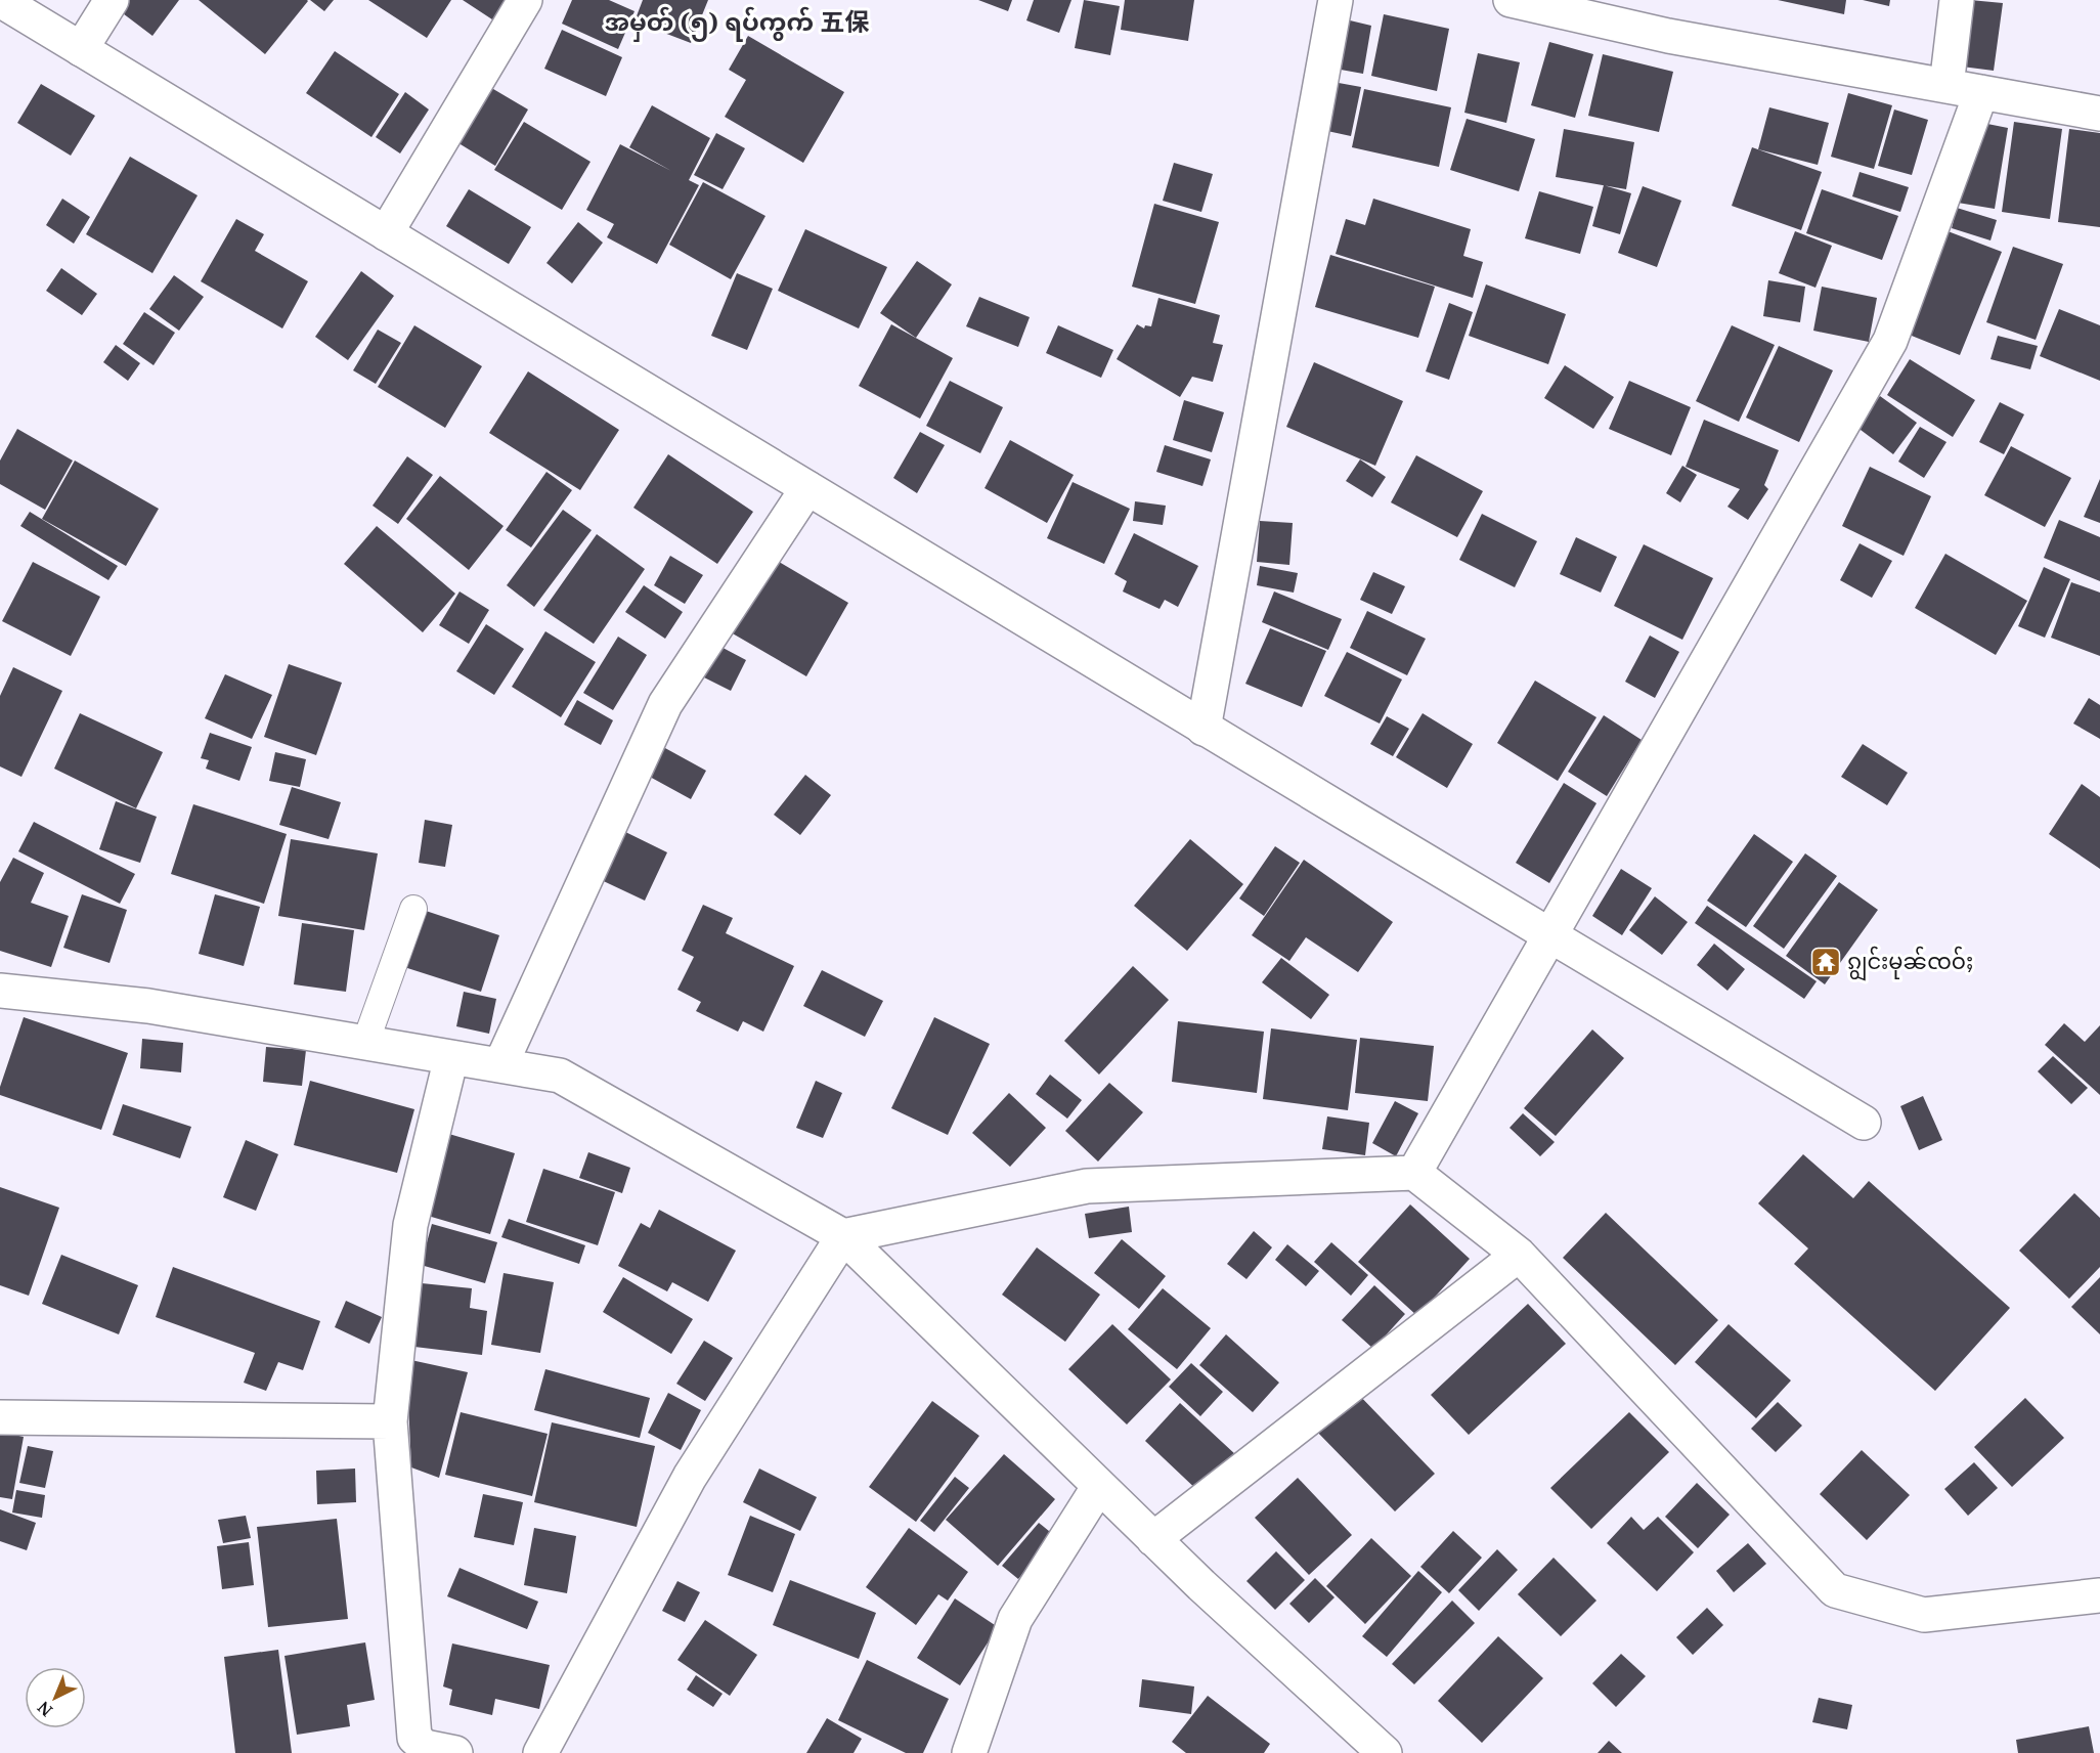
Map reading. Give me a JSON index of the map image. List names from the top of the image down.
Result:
{
  "districts": ["အမှတ် (၅) ရပ်ကွက် 五保"],
  "places": {
    "temple": ["ၵျွင်းမုၼ်ၸဝ်ႈ"]
  },
  "north": "bottom left"
}
